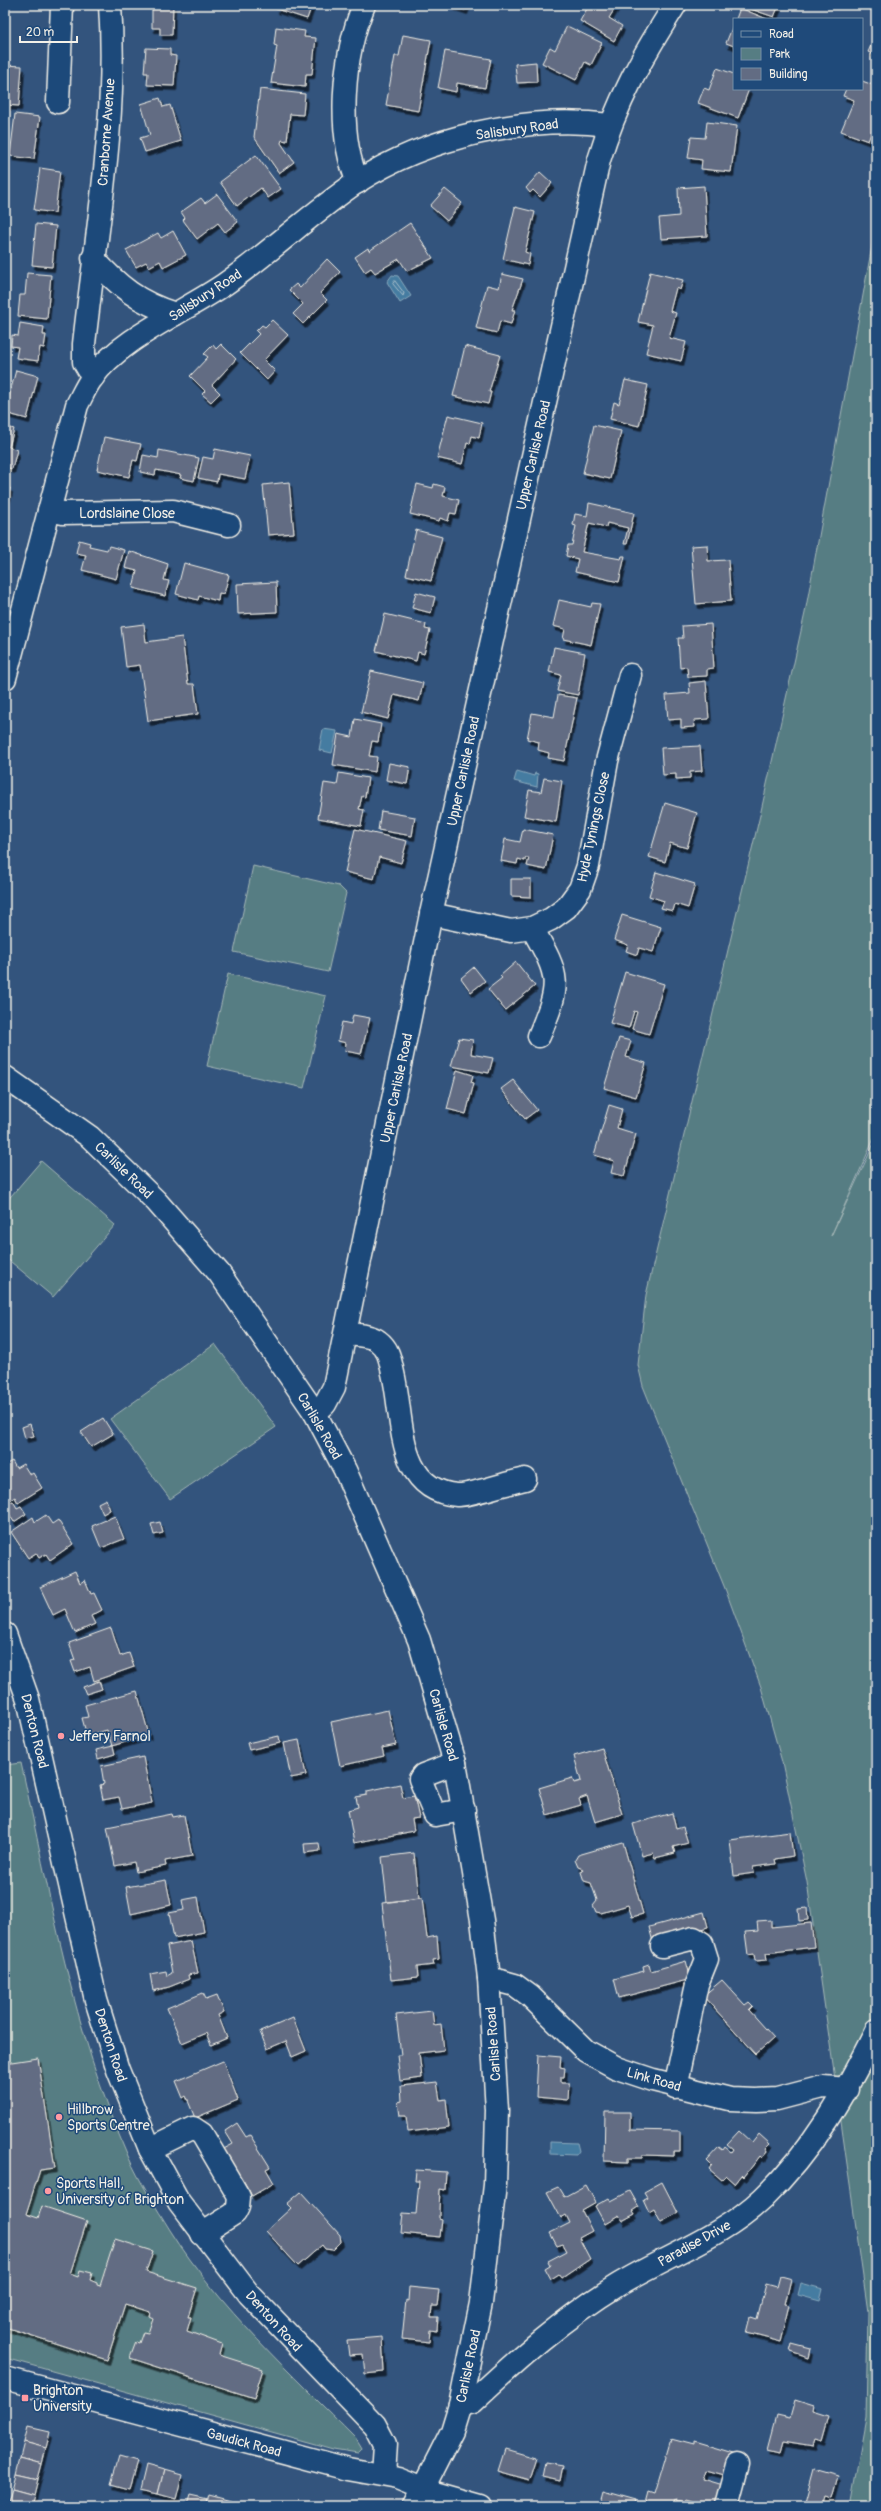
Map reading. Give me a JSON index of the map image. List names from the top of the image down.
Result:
{
  "streets": {
    "street": [
      "Salisbury Road",
      "Cranborne Avenue",
      "Upper Carlisle Road",
      "Lordslaine Close",
      "Hyde Tynings Close",
      "Carlisle Road",
      "Denton Road",
      "Link Road",
      "Paradise Drive",
      "Gaudick Road"
    ]
  },
  "crossings": [
    ["Salisbury Road", "Cranborne Avenue"],
    ["Salisbury Road", "Upper Carlisle Road"],
    ["Salisbury Road", "Lordslaine Close"],
    ["Upper Carlisle Road", "Hyde Tynings Close"],
    ["Upper Carlisle Road", "Carlisle Road"],
    ["Carlisle Road", "Link Road"],
    ["Carlisle Road", "Paradise Drive"],
    ["Carlisle Road", "Gaudick Road"],
    ["Denton Road", "Gaudick Road"],
    ["Link Road", "Paradise Drive"]
  ],
  "places": {
    "other": ["Jeffery Farnol", "Hillbrow Sports Centre", "Sports Hall, University of Brighton"],
    "transit": ["Brighton University"]
  },
  "legend": ["Road", "Park", "Building"],
  "scale_bar": "20 m"
}
